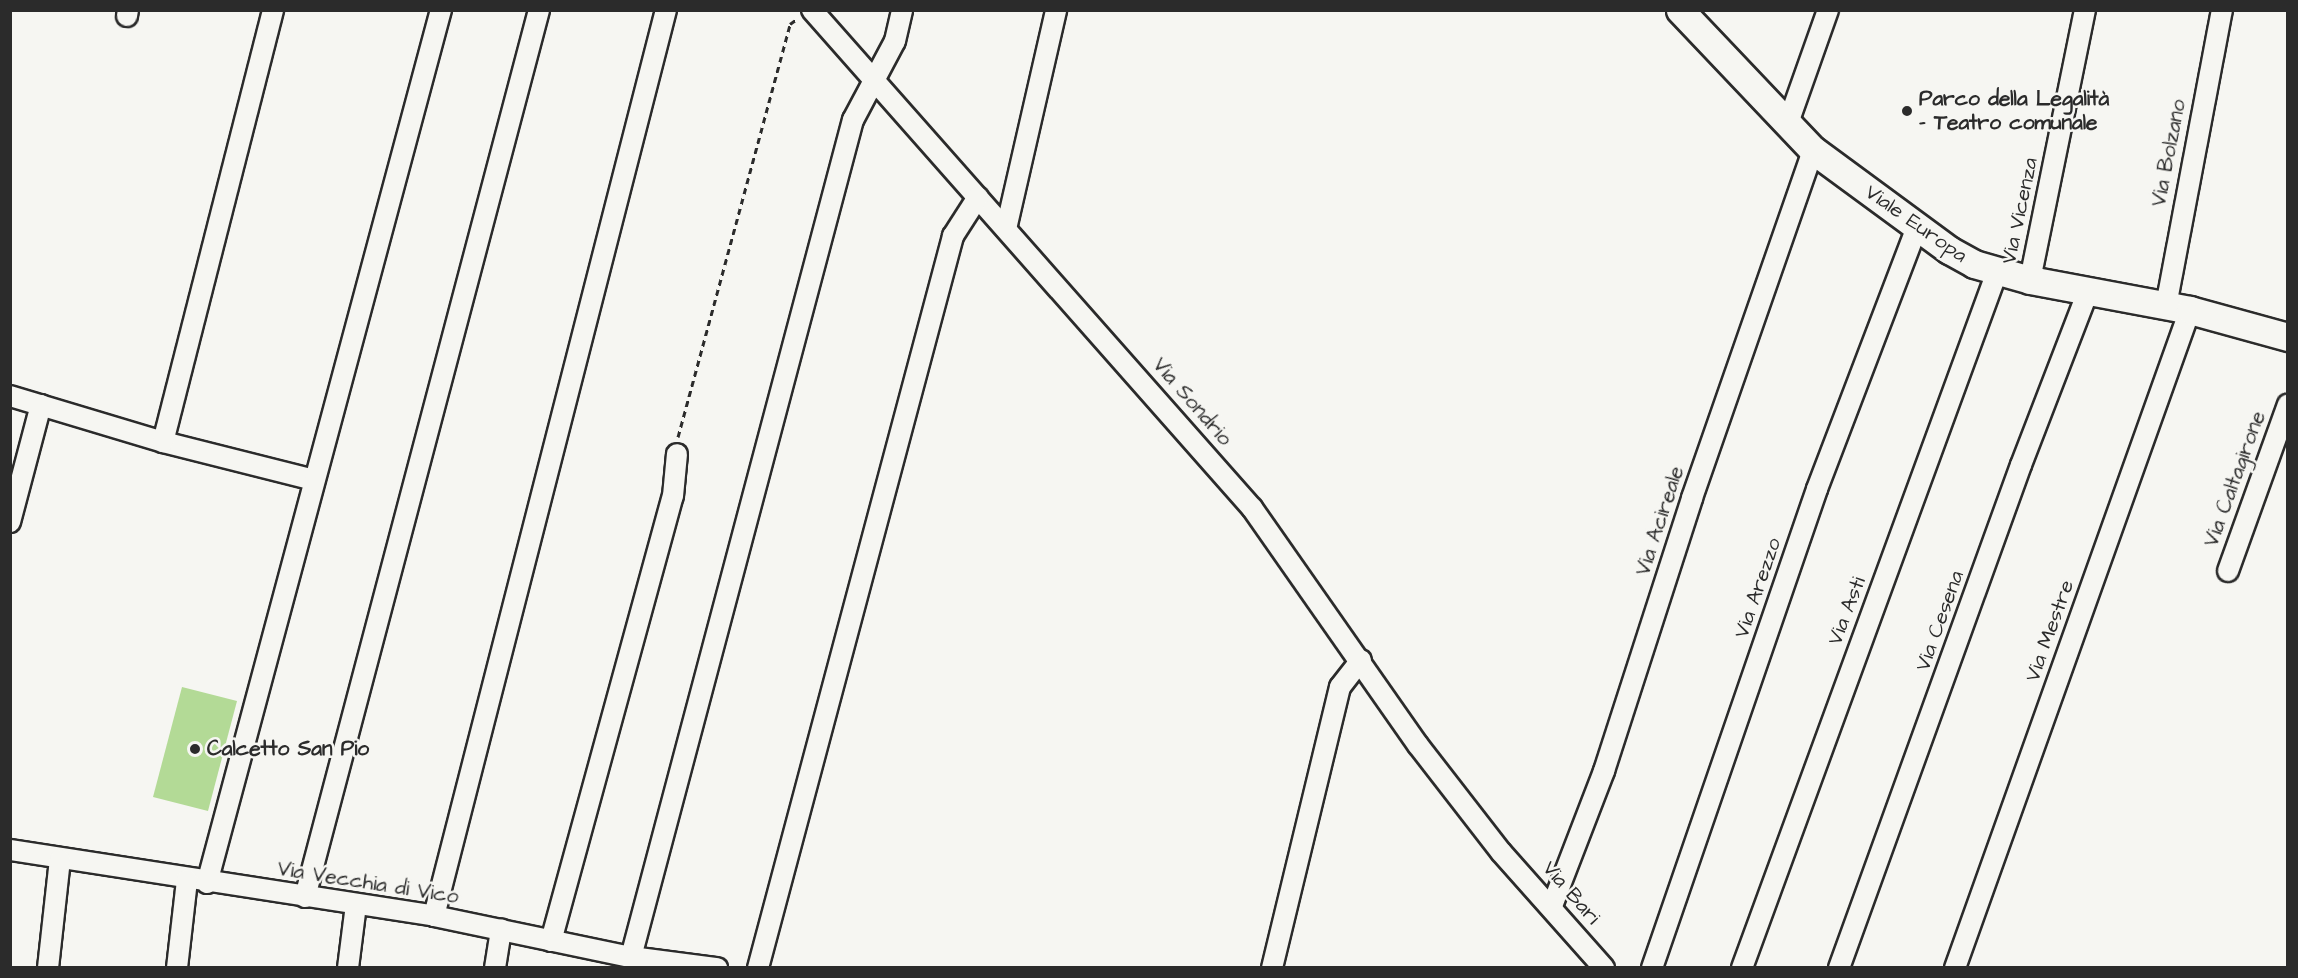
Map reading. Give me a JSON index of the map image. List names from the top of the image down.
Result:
{
  "streets": {
    "street": [
      "Via Bolzano",
      "Via Vicenza",
      "Viale Europa",
      "Via Sondrio",
      "Via Caltagirone",
      "Via Acireale",
      "Via Arezzo",
      "Via Asti",
      "Via Cesena",
      "Via Mestre",
      "Via Vecchia di Vico",
      "Via Bari"
    ]
  },
  "crossings": [
    ["Via Bolzano", "Viale Europa"],
    ["Via Bolzano", "Via Mestre"],
    ["Via Vicenza", "Viale Europa"],
    ["Viale Europa", "Via Acireale"],
    ["Viale Europa", "Via Arezzo"],
    ["Viale Europa", "Via Asti"],
    ["Viale Europa", "Via Cesena"],
    ["Viale Europa", "Via Mestre"],
    ["Via Sondrio", "Via Bari"],
    ["Via Acireale", "Via Bari"]
  ],
  "places": ["Parco della Legalità - Teatro comunale", "Calcetto San Pio"]
}
